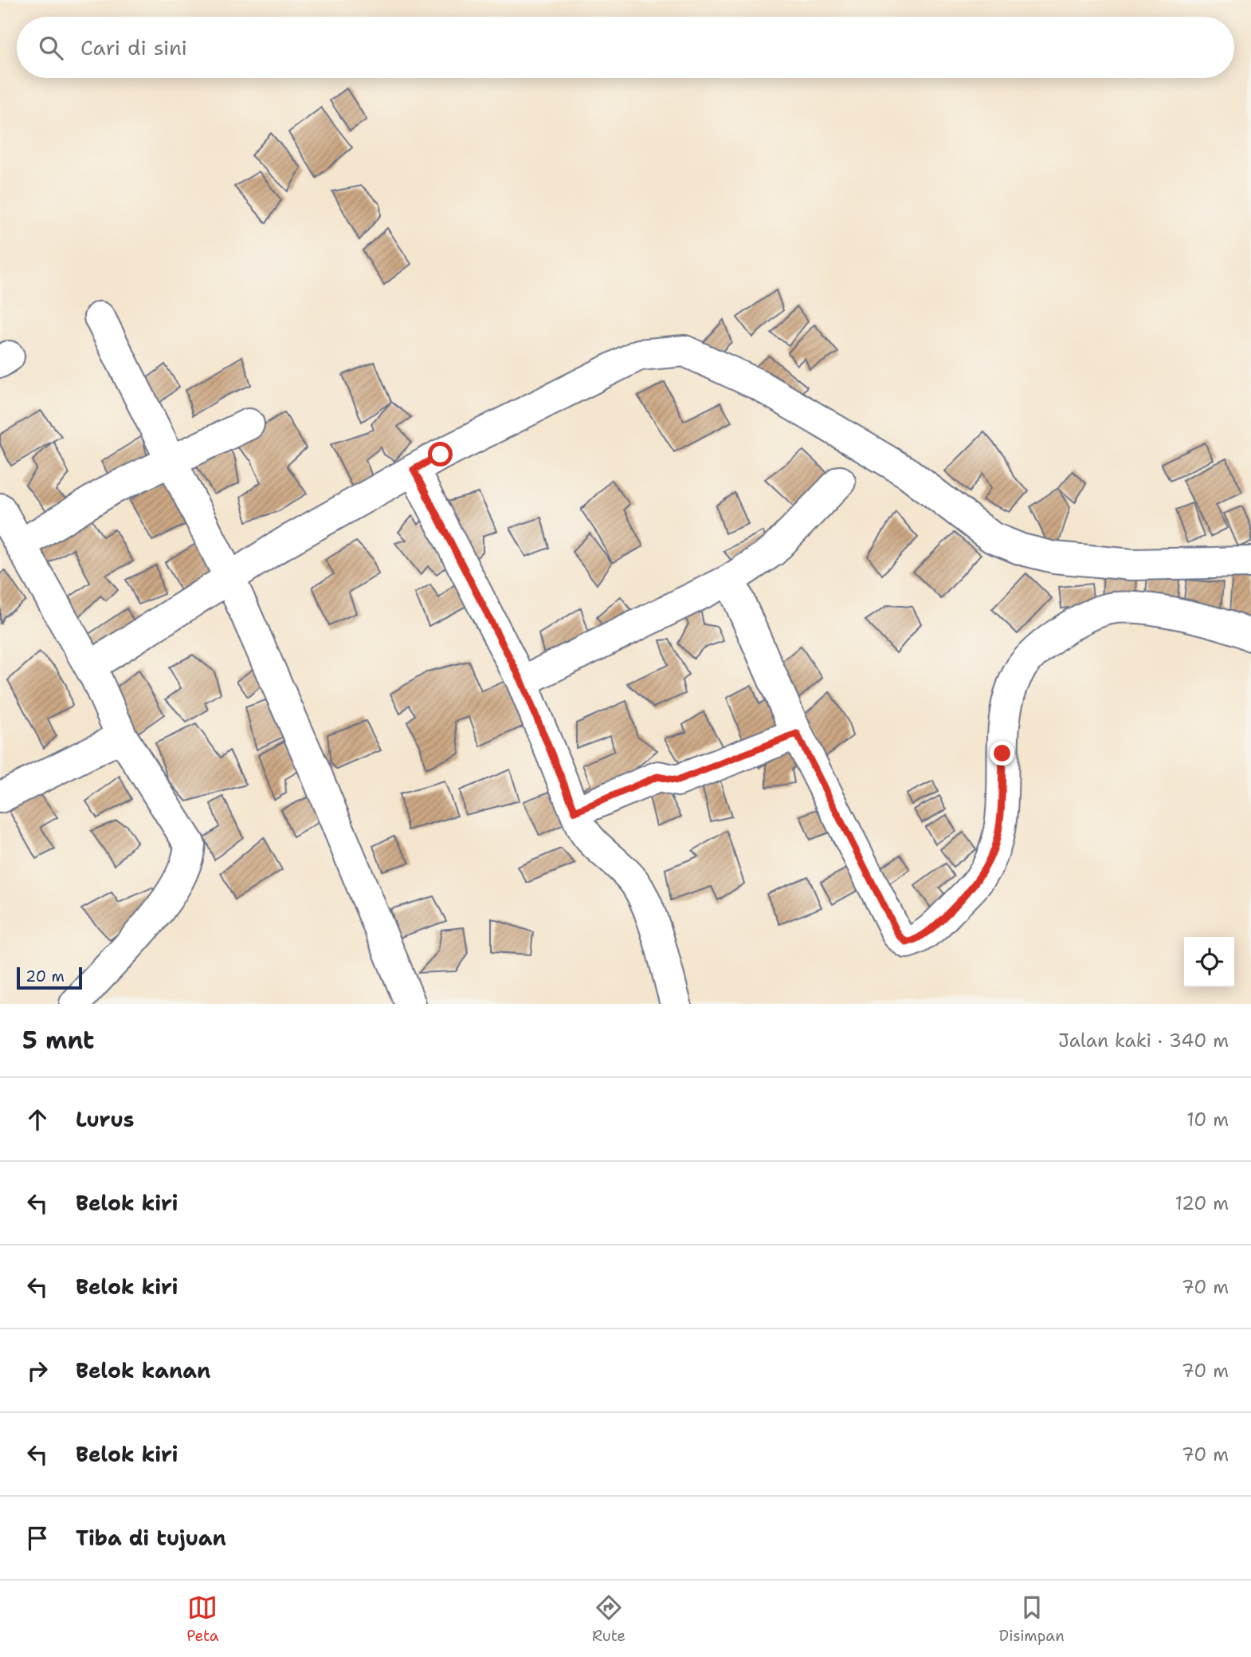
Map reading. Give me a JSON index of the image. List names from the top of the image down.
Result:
{
  "scale_bar": "20 m",
  "page": {
    "search": "Cari di sini",
    "scale": "20 m",
    "heading": ["5 mnt", "Jalan kaki · 340 m"],
    "list": [
      ["Lurus", "10 m"],
      ["Belok kiri", "120 m"],
      ["Belok kiri", "70 m"],
      ["Belok kanan", "70 m"],
      ["Belok kiri", "70 m"],
      "Tiba di tujuan"
    ],
    "nav": ["Peta", "Rute", "Disimpan"]
  }
}
